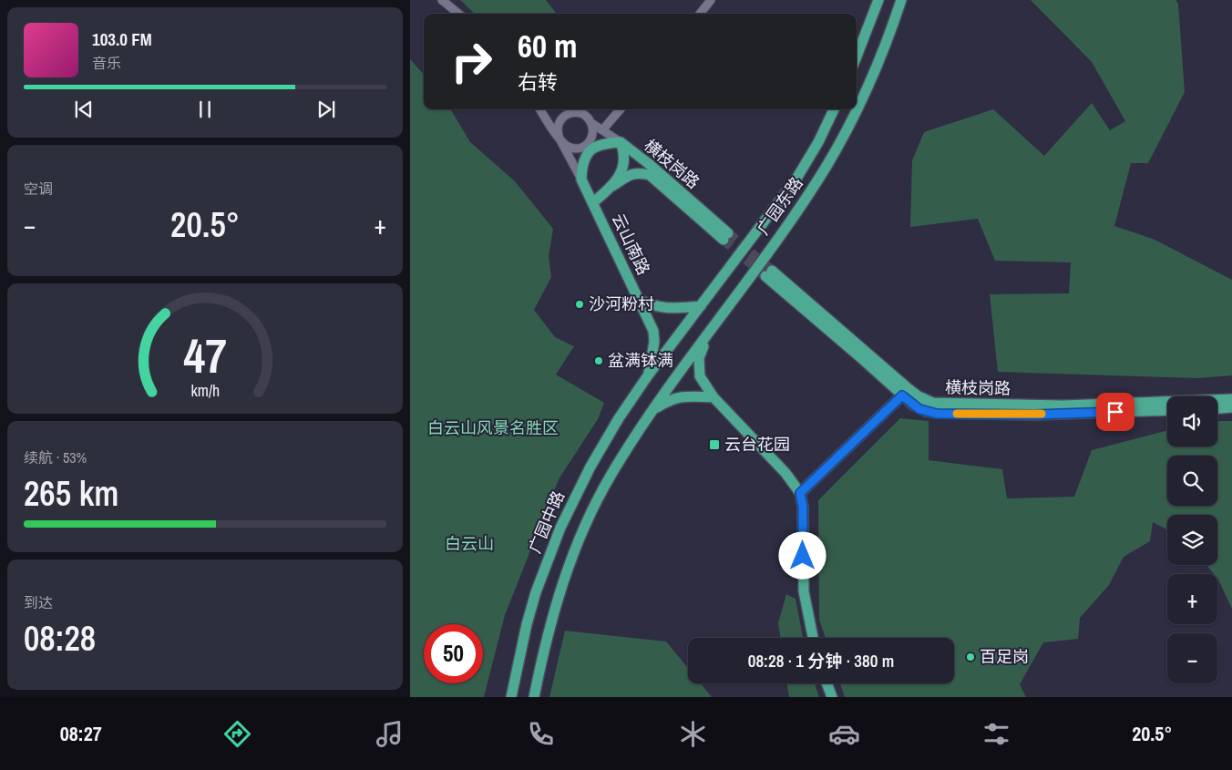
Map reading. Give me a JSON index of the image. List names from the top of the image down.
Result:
{
  "streets": {
    "main road": [
      "横枝岗路",
      "广园东路",
      "云山南路",
      "广园中路"
    ]
  },
  "crossings": [
    ["广园东路", "云山南路"],
    ["广园东路", "广园中路"],
    ["云山南路", "广园中路"]
  ],
  "parks": ["白云山风景名胜区", "白云山"],
  "places": {
    "other": ["沙河粉村", "盆满钵满", "百足岗"],
    "transit": ["云台花园"]
  },
  "page": {
    "turn": ["60 m", "右转"],
    "song": ["103.0 FM", "音乐"],
    "tile": [
      "空调",
      ["续航 · 53%", "265 km"],
      ["到达", "08:28"]
    ],
    "heat": ["−", "20.5°", "+"],
    "map_buttons": ["+", "−"],
    "limit": "50",
    "trip": "08:28 · 1 分钟 · 380 m",
    "tabs": ["08:27", "20.5°"],
    "gauge": ["47", "km/h"]
  }
}
